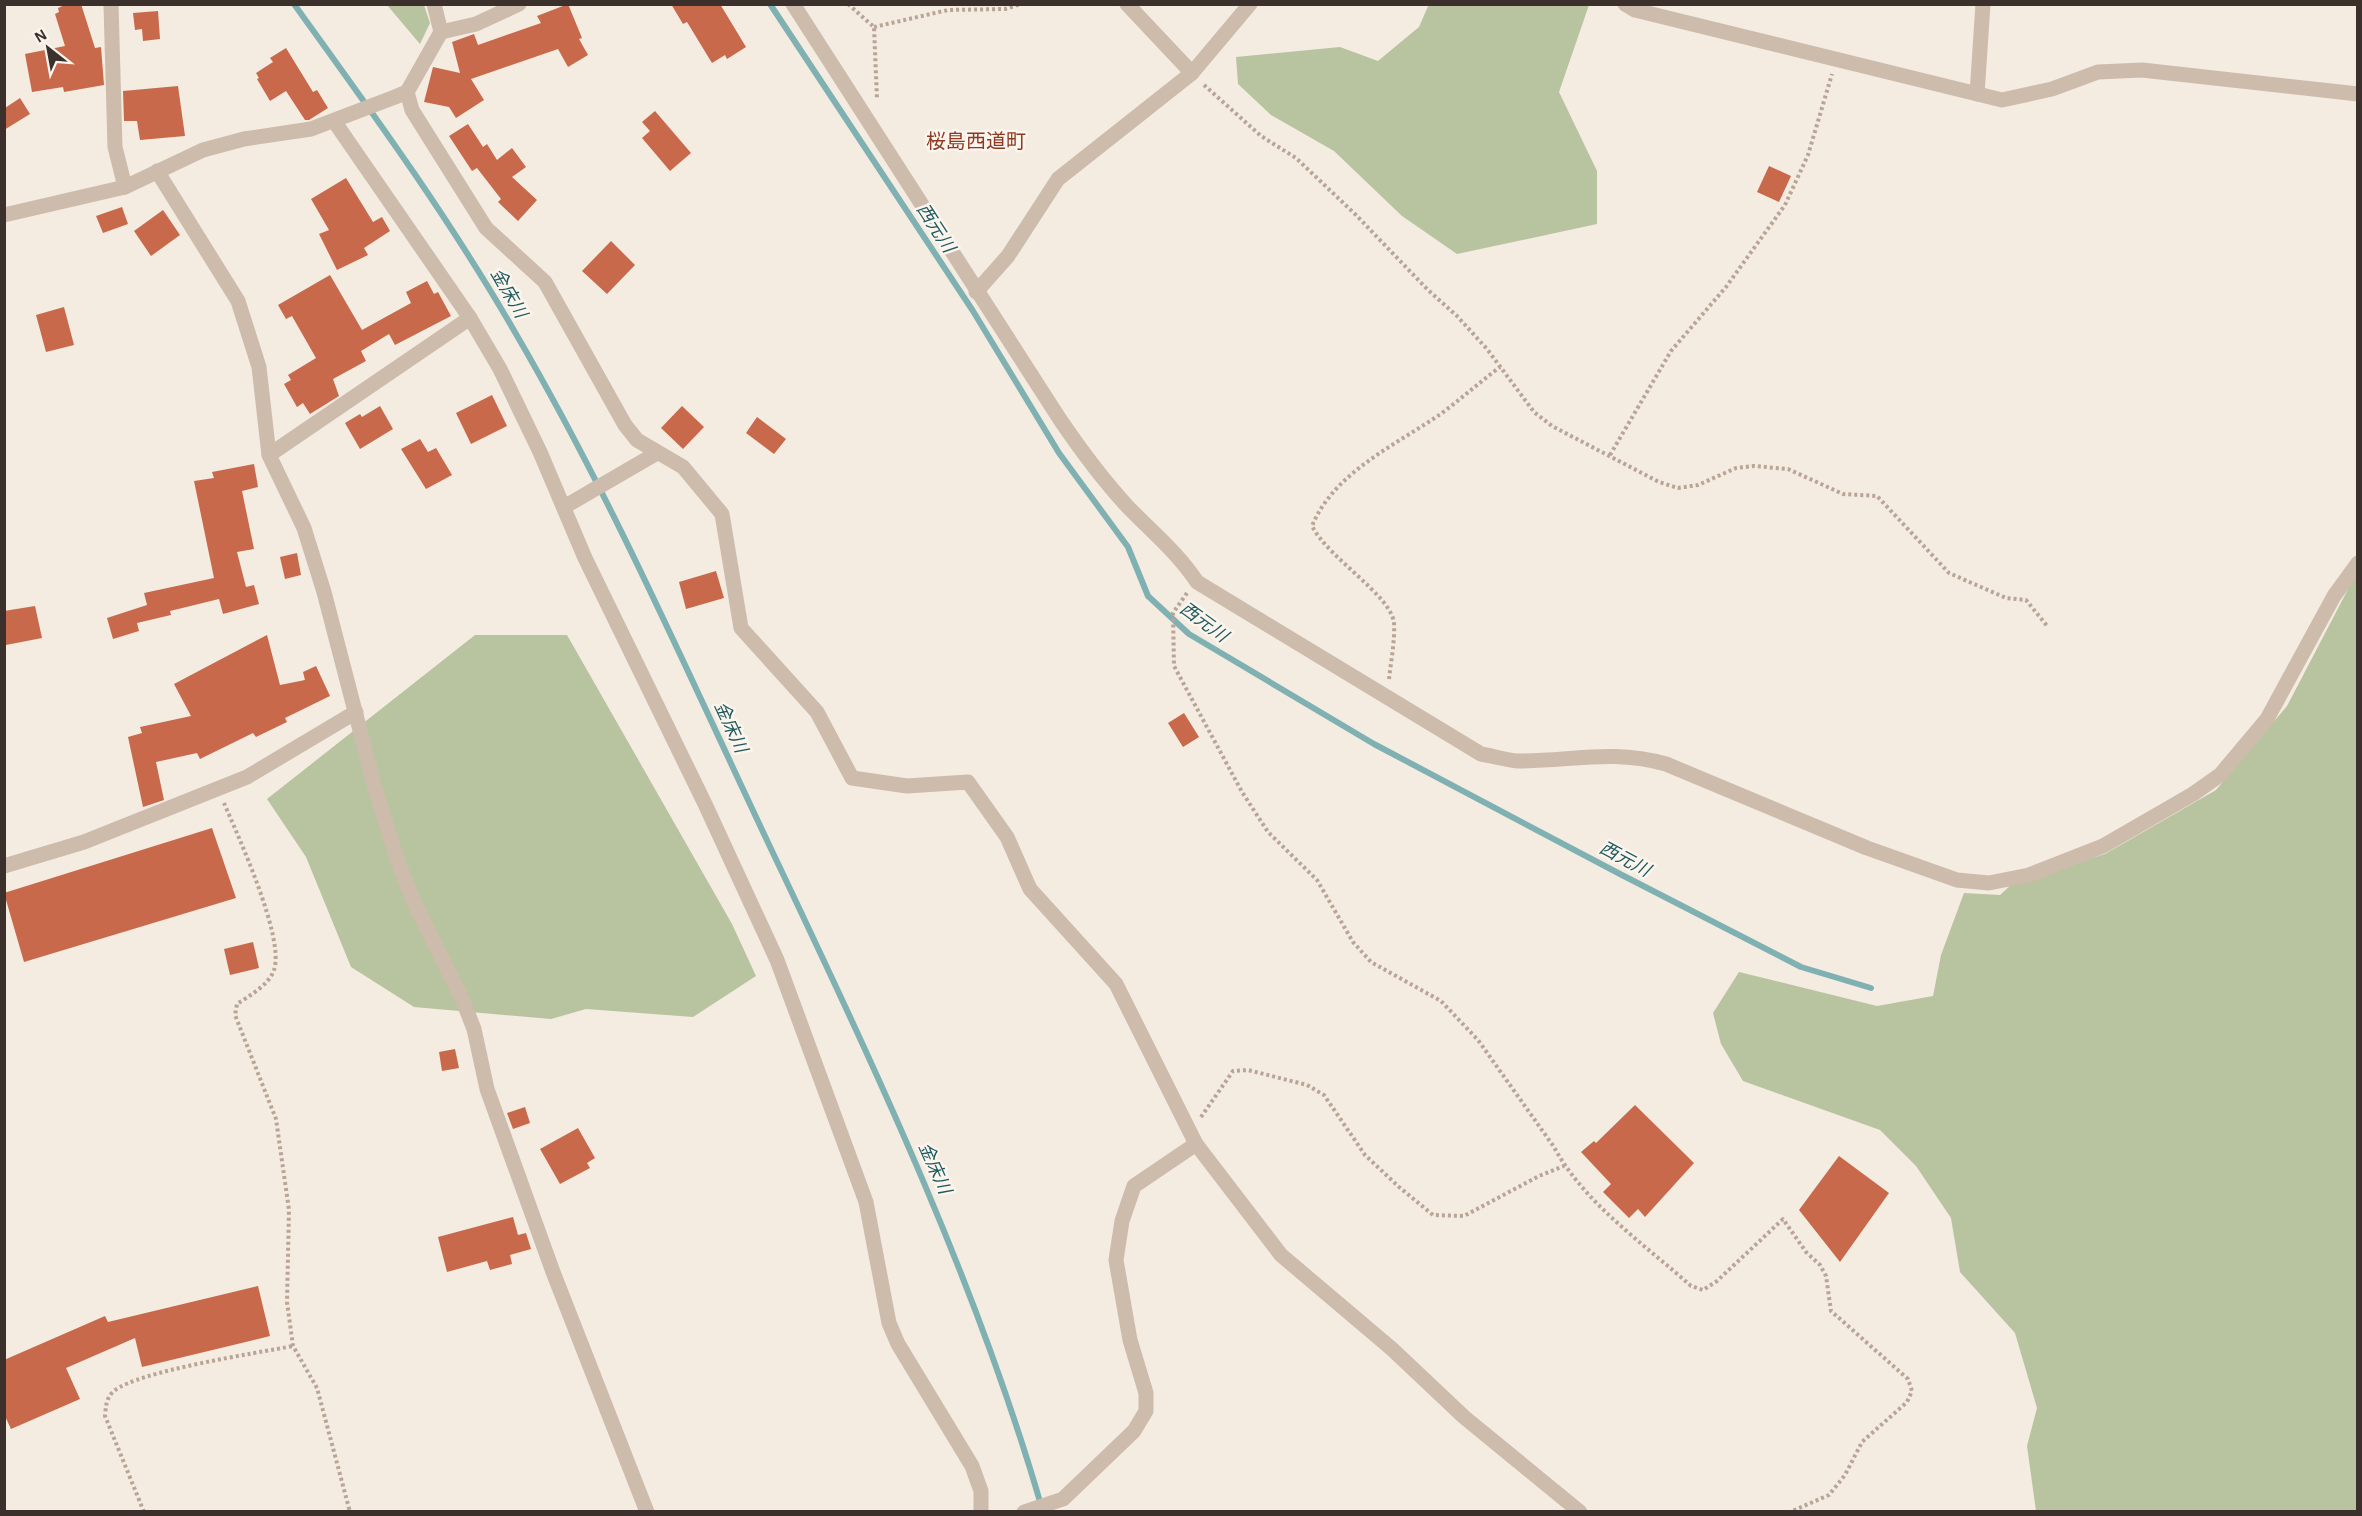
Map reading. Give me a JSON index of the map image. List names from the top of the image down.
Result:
{
  "districts": ["桜島西道町"],
  "water": ["西元川", "金床川"],
  "north": "top left"
}
